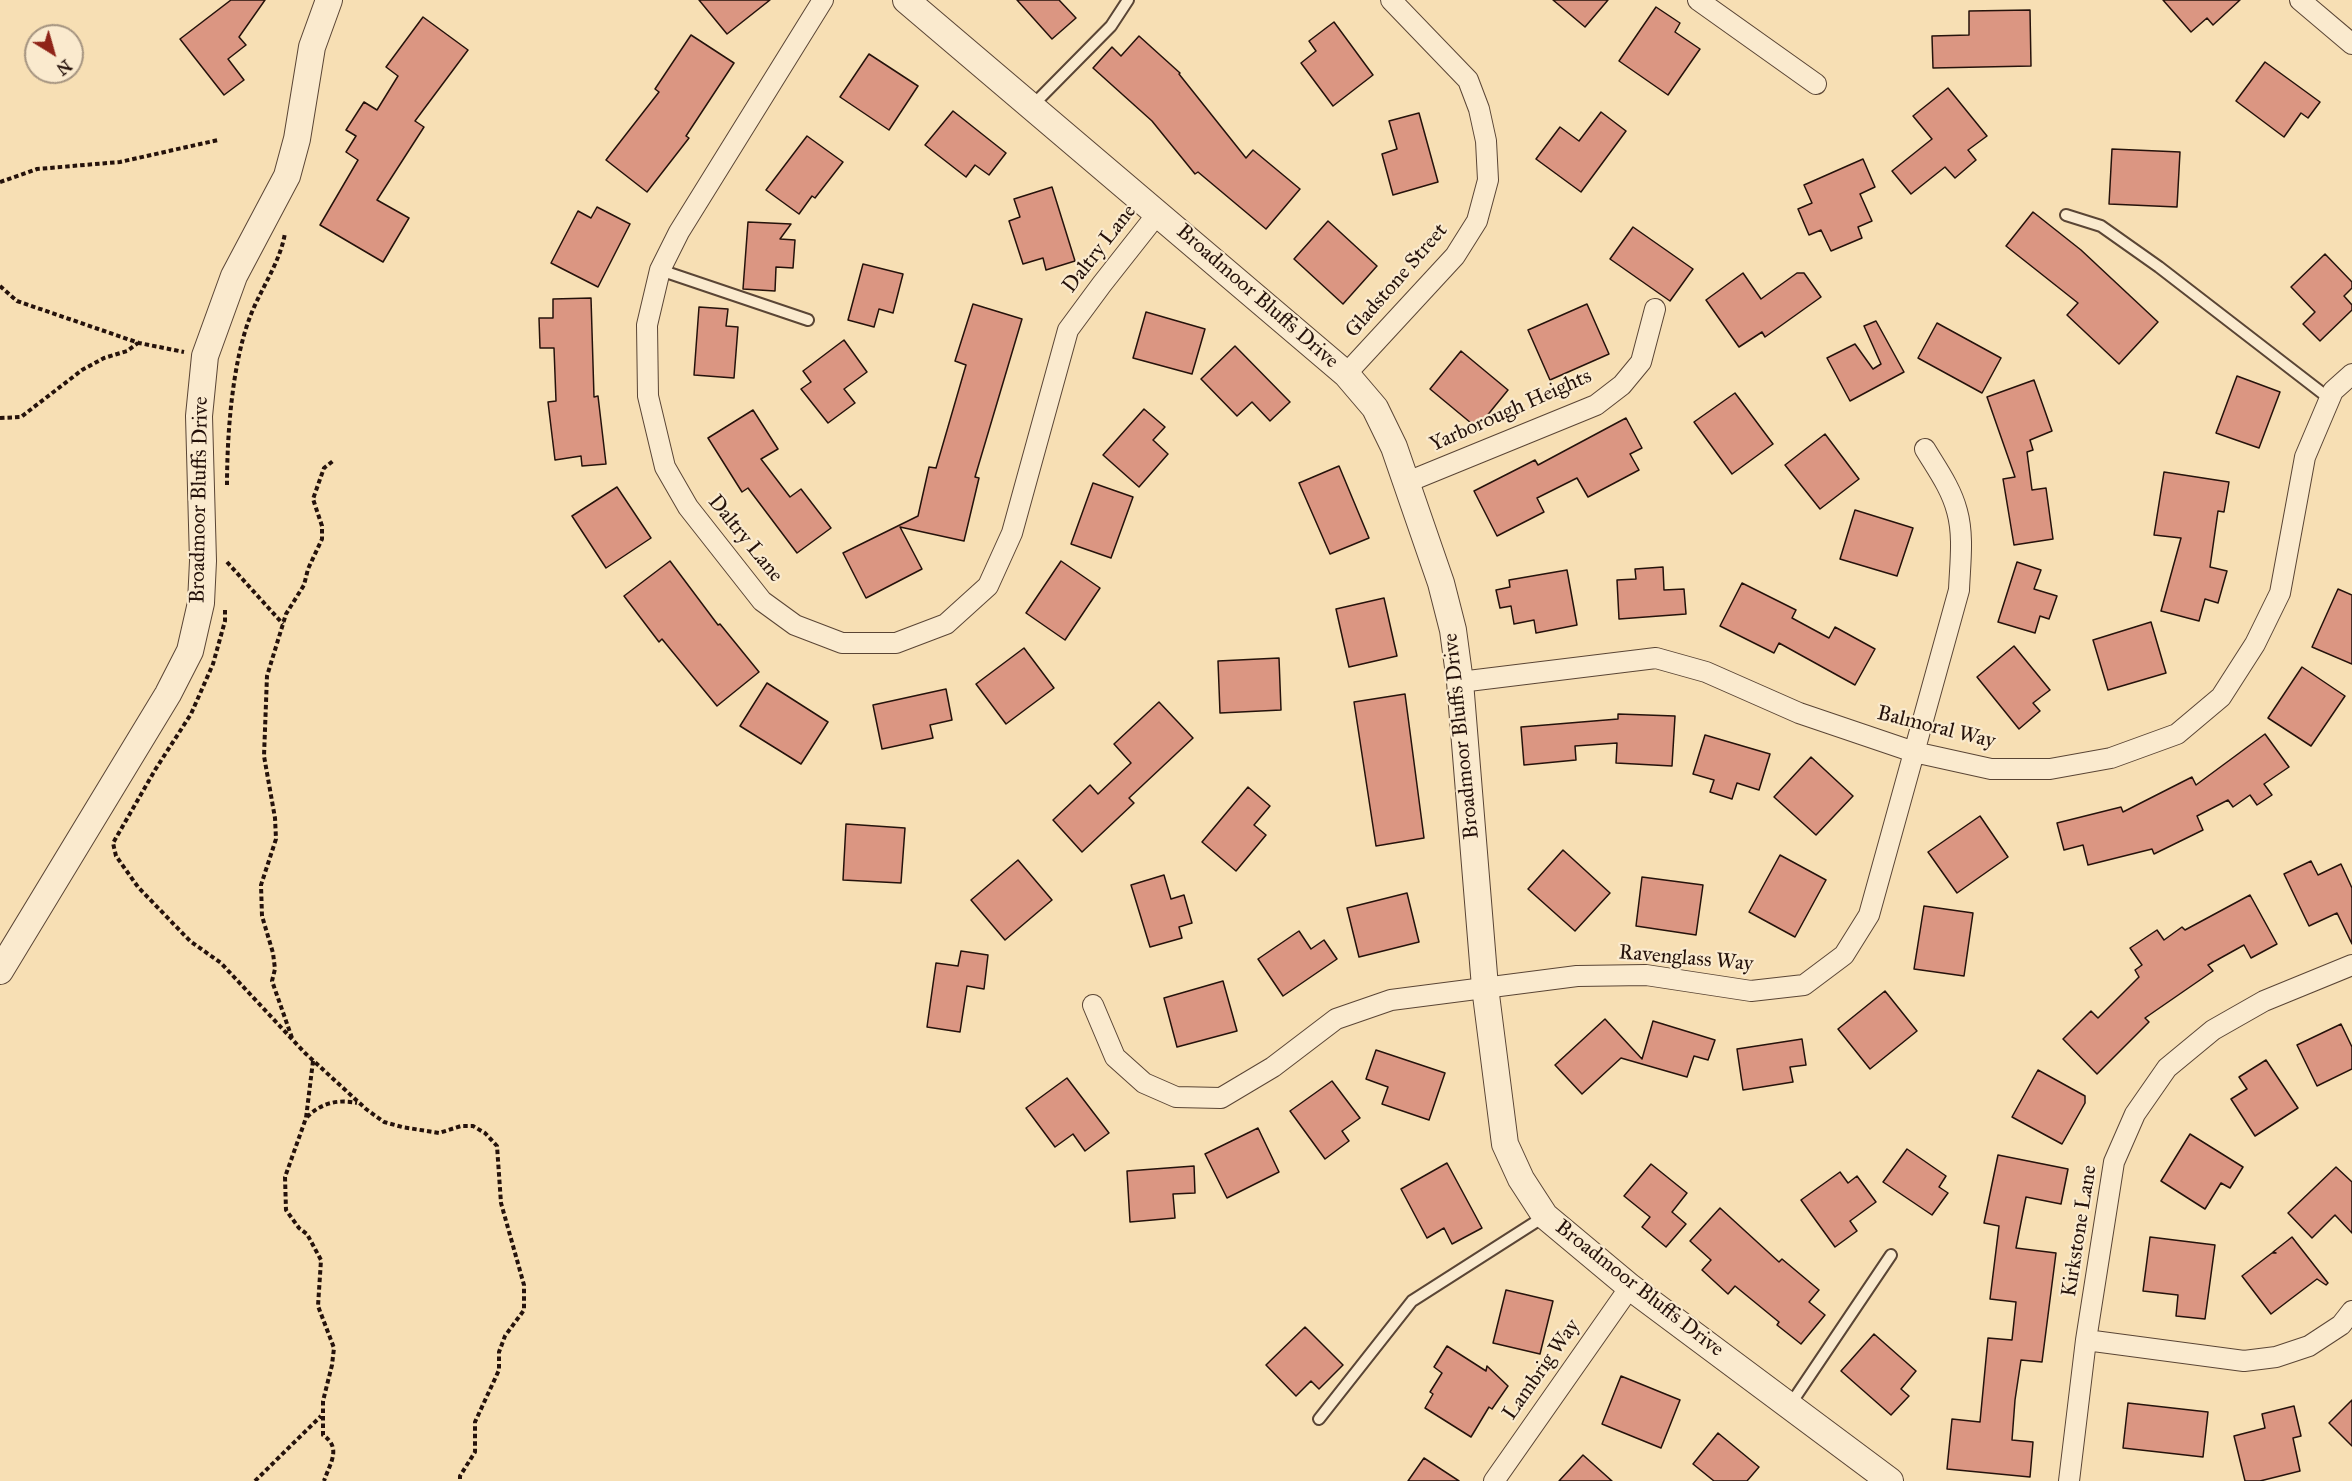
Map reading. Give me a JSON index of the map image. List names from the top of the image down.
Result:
{
  "streets": {
    "street": [
      "Daltry Lane",
      "Gladstone Street",
      "Broadmoor Bluffs Drive",
      "Yarborough Heights",
      "Balmoral Way",
      "Ravenglass Way",
      "Kirkstone Lane",
      "Lambrig Way"
    ]
  },
  "crossings": [
    ["Daltry Lane", "Broadmoor Bluffs Drive"],
    ["Gladstone Street", "Broadmoor Bluffs Drive"],
    ["Broadmoor Bluffs Drive", "Yarborough Heights"],
    ["Broadmoor Bluffs Drive", "Balmoral Way"],
    ["Broadmoor Bluffs Drive", "Ravenglass Way"],
    ["Broadmoor Bluffs Drive", "Lambrig Way"],
    ["Balmoral Way", "Ravenglass Way"]
  ],
  "north": "bottom right"
}
